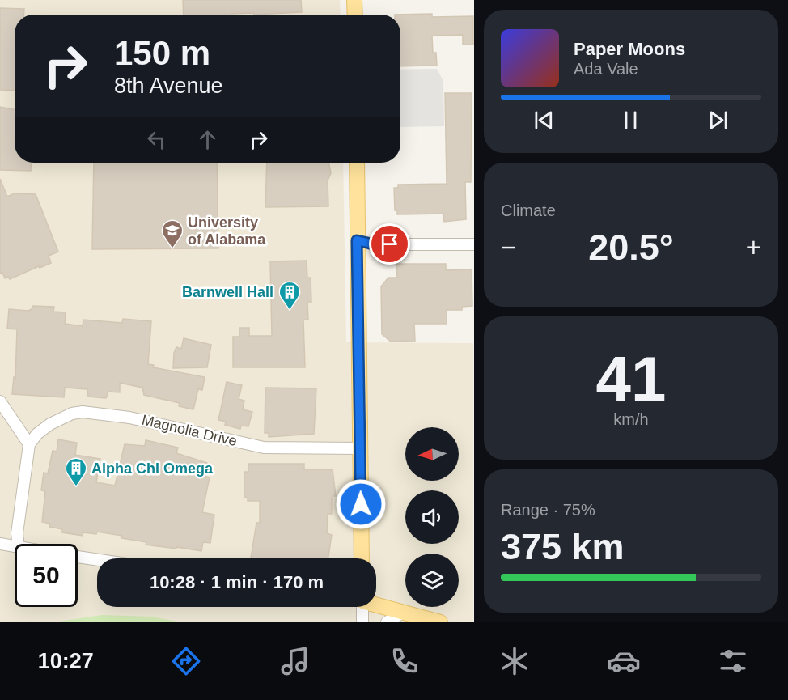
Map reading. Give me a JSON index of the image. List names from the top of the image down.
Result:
{
  "streets": {
    "street": ["Magnolia Drive"]
  },
  "places": {
    "school or university": ["University of Alabama"],
    "building": ["Barnwell Hall", "Alpha Chi Omega"]
  },
  "north": "left",
  "page": {
    "turn": ["150 m", "8th Avenue"],
    "song": ["Paper Moons", "Ada Vale"],
    "tile": [
      "Climate",
      ["41", "km/h"],
      ["Range · 75%", "375 km"]
    ],
    "heat": ["−", "20.5°", "+"],
    "limit": "50",
    "trip": "10:28 · 1 min · 170 m",
    "tabs": "10:27"
  }
}
